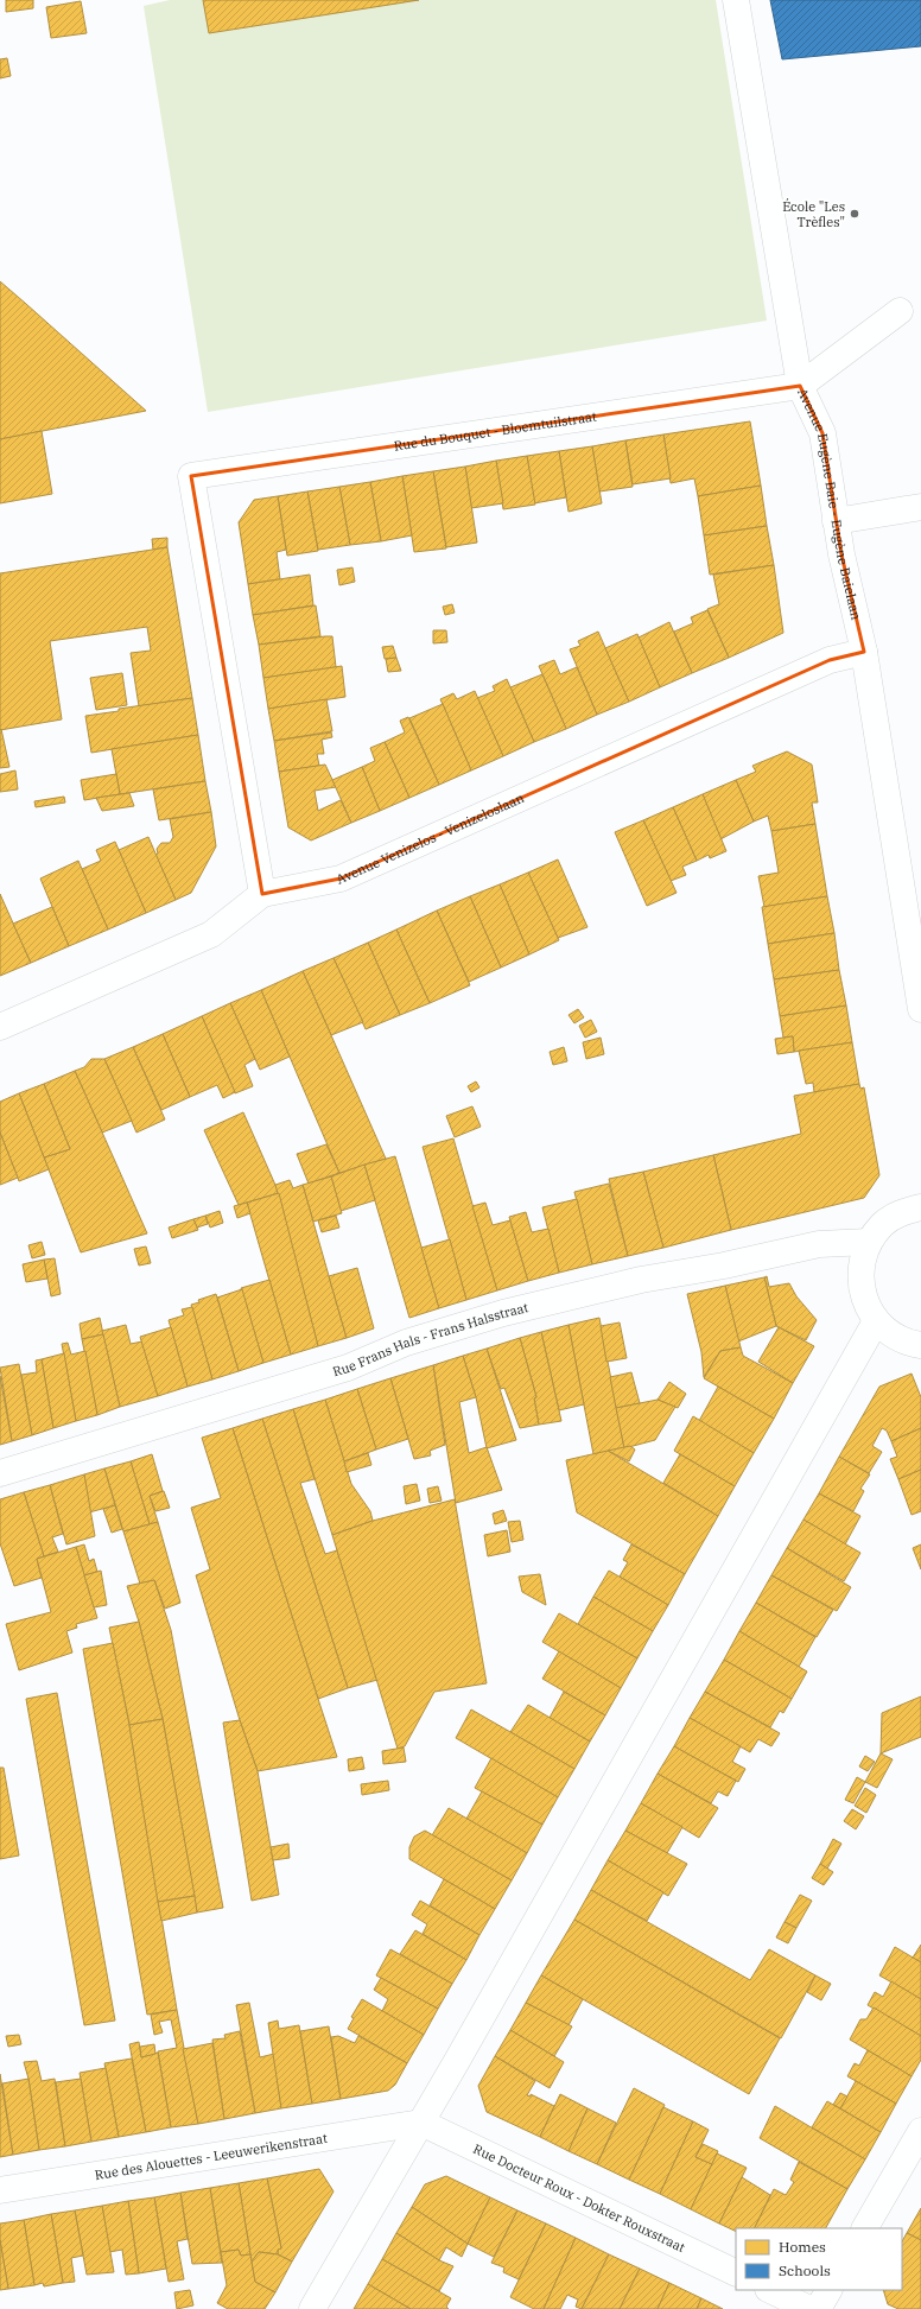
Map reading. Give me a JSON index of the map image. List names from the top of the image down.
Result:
{
  "streets": {
    "street": [
      "Rue du Bouquet - Bloemtuilstraat",
      "Avenue Eugène Baie - Eugène Baielaan",
      "Avenue Venizelos - Venizeloslaan",
      "Rue Frans Hals - Frans Halsstraat",
      "Rue des Alouettes - Leeuwerikenstraat",
      "Rue Docteur Roux - Dokter Rouxstraat"
    ]
  },
  "crossings": [
    ["Rue du Bouquet - Bloemtuilstraat", "Avenue Eugène Baie - Eugène Baielaan"],
    ["Rue du Bouquet - Bloemtuilstraat", "Avenue Venizelos - Venizeloslaan"],
    ["Avenue Eugène Baie - Eugène Baielaan", "Avenue Venizelos - Venizeloslaan"],
    ["Rue des Alouettes - Leeuwerikenstraat", "Rue Docteur Roux - Dokter Rouxstraat"]
  ],
  "places": ["École \"Les Trèfles\""],
  "legend": ["Homes", "Schools"]
}
